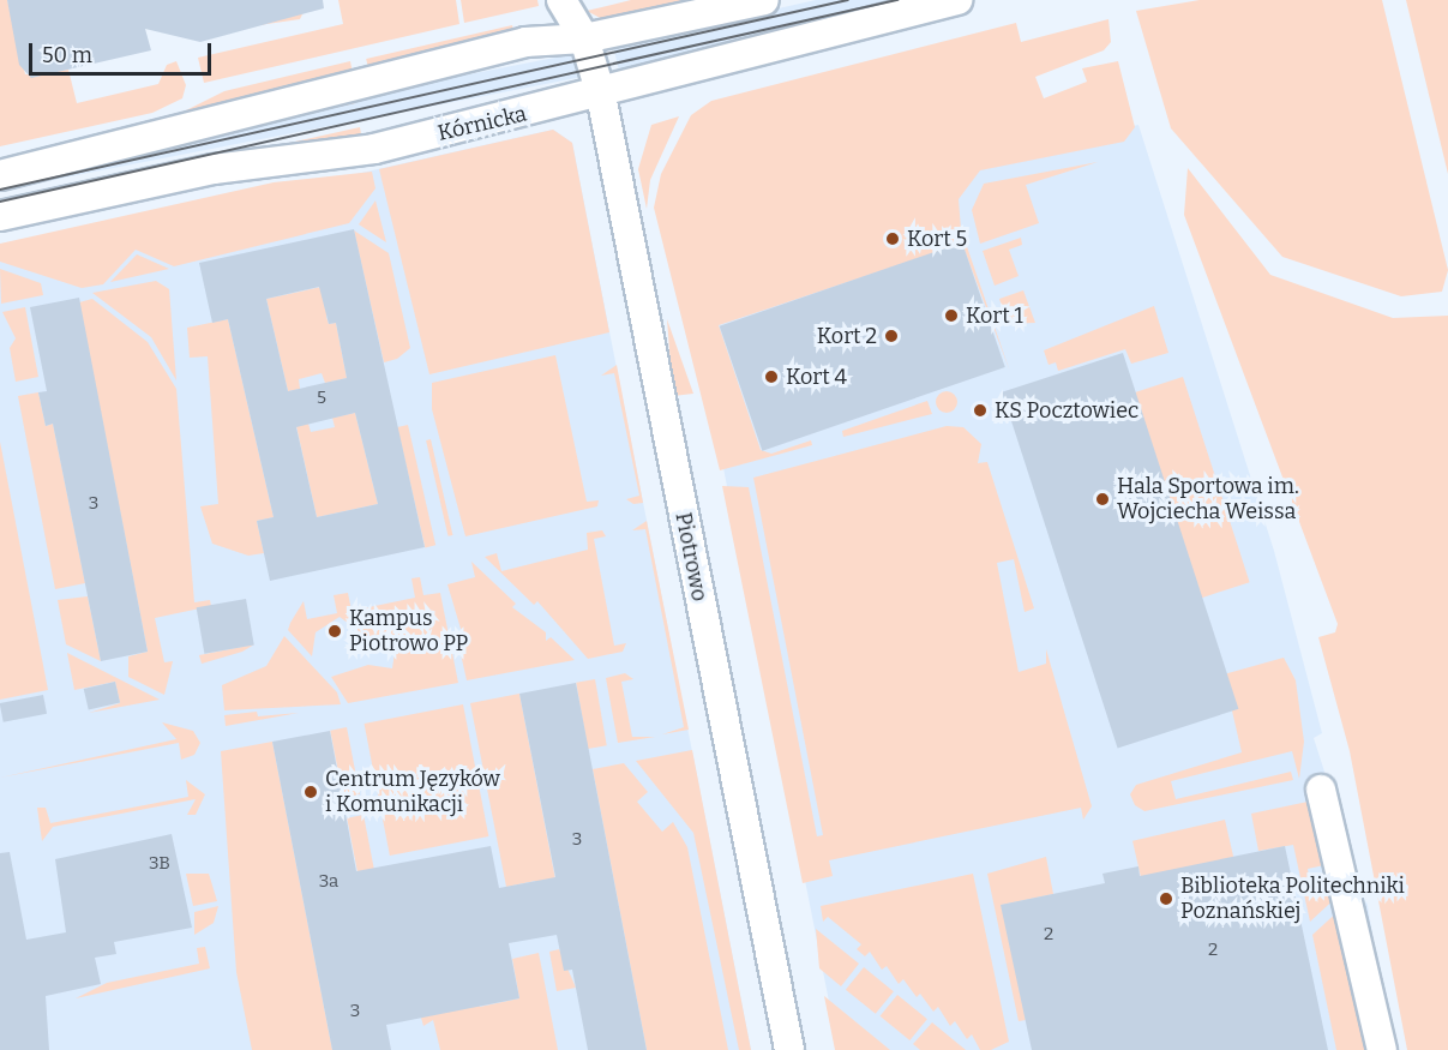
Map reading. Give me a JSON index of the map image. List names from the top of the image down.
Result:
{
  "streets": {
    "street": ["Kórnicka", "Piotrowo"]
  },
  "crossings": [
    ["Kórnicka", "Piotrowo"]
  ],
  "places": [
    "Kort 5",
    "Kort 1",
    "Kort 2",
    "Kort 4",
    "KS Pocztowiec",
    "Hala Sportowa im. Wojciecha Weissa",
    "Kampus Piotrowo PP",
    "Centrum Języków i Komunikacji",
    "Biblioteka Politechniki Poznańskiej"
  ],
  "house_numbers": [
    "5",
    "3",
    "3",
    "3B",
    "3a",
    "2",
    "2",
    "3"
  ],
  "scale_bar": "50 m"
}
